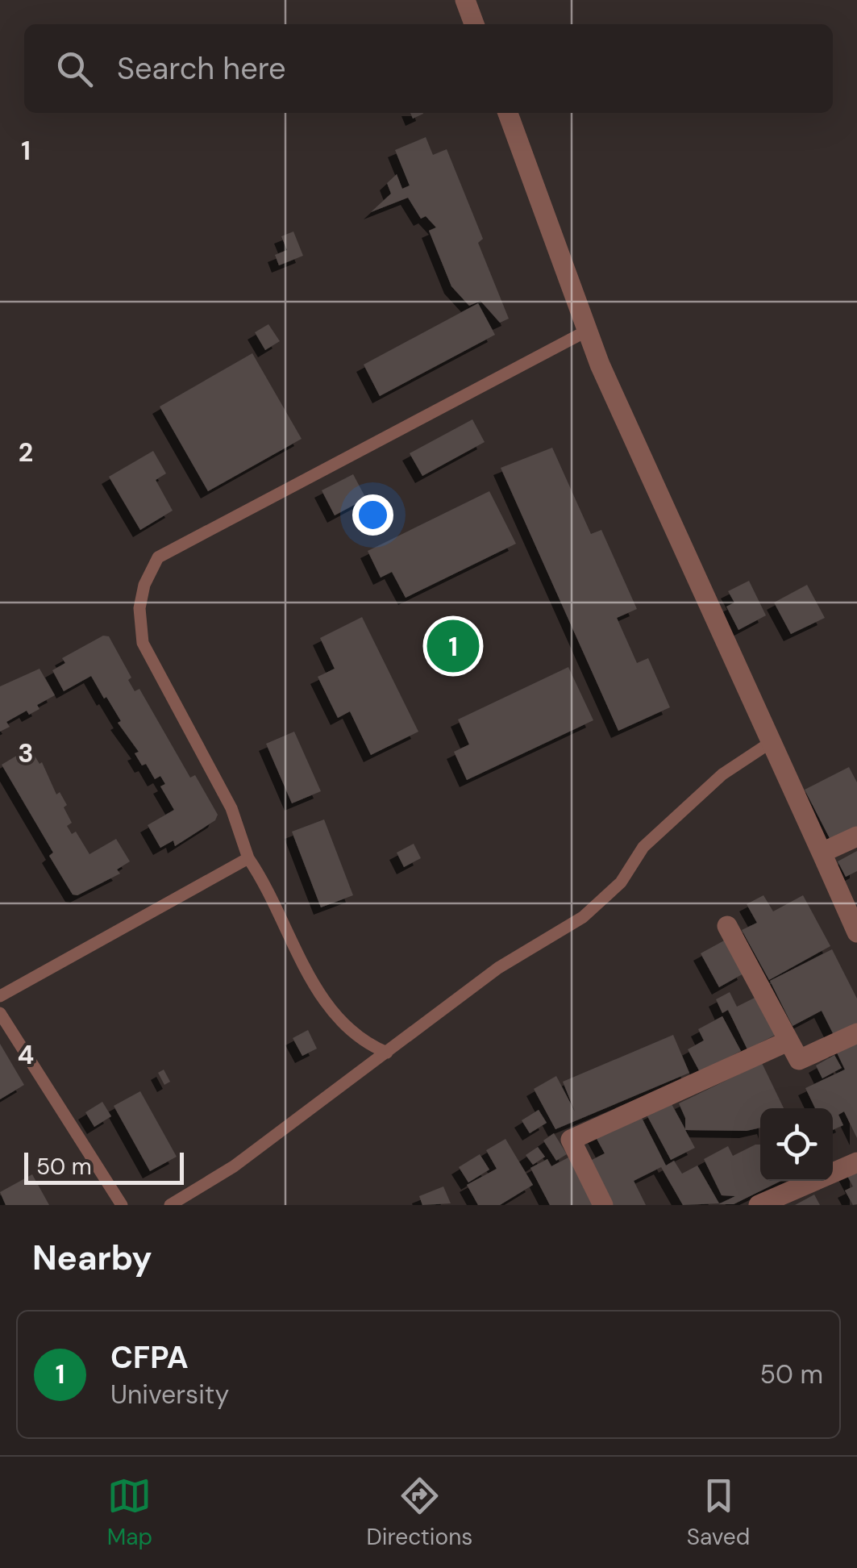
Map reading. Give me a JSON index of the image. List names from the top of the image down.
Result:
{
  "scale_bar": "50 m",
  "page": {
    "search": "Search here",
    "pins": "1",
    "scale": "50 m",
    "heading": "Nearby",
    "list": [
      {
        "mark": "1",
        "name": "CFPA",
        "note": "University",
        "value": "50 m"
      }
    ],
    "nav": ["Map", "Directions", "Saved"]
  },
  "grid": {
    "rows": [
      "1",
      "2",
      "3",
      "4"
    ]
  }
}
